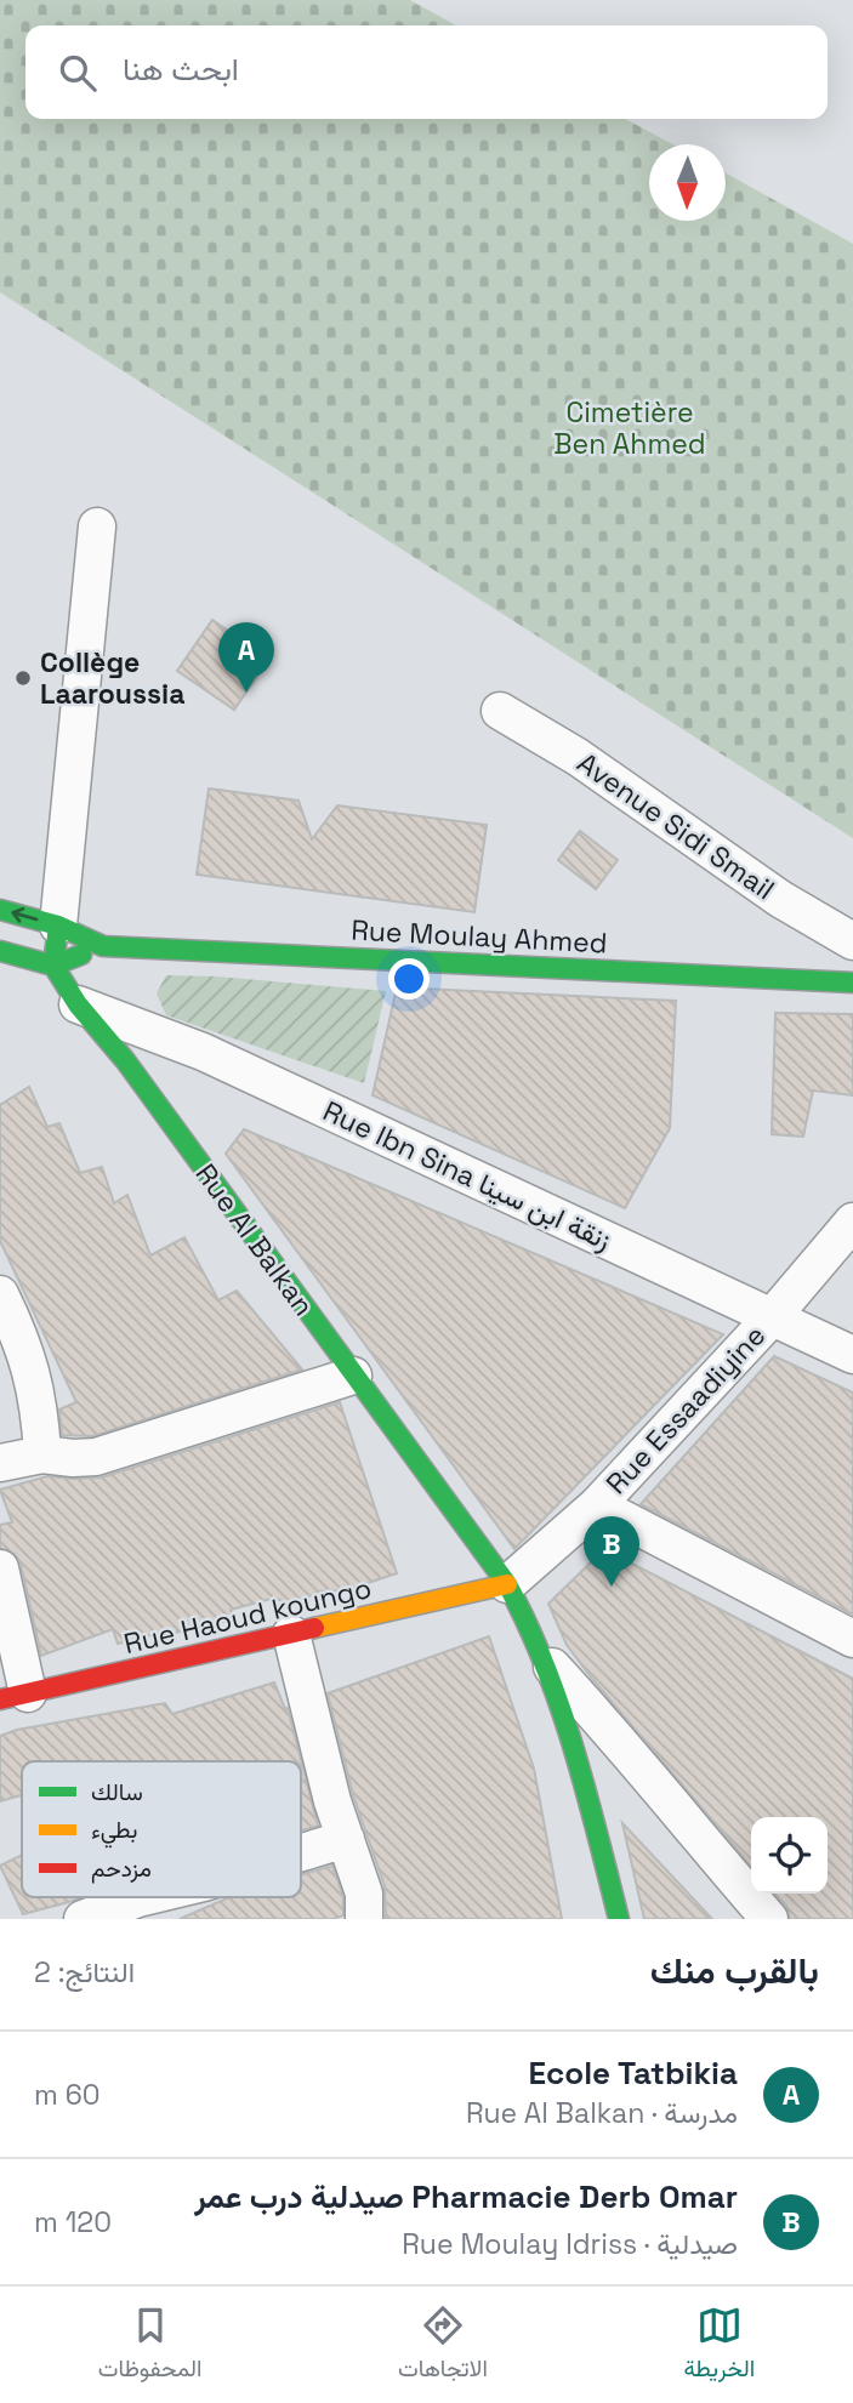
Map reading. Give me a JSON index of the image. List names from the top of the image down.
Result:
{
  "streets": {
    "street": [
      "Avenue Sidi Smail",
      "Rue Moulay Ahmed",
      "Rue Ibn Sina زنقة ابن سينا",
      "Rue Al Balkan",
      "Rue Essaadiyine",
      "Rue Haoud koungo"
    ]
  },
  "crossings": [
    ["Rue Ibn Sina زنقة ابن سينا", "Rue Al Balkan"],
    ["Rue Ibn Sina زنقة ابن سينا", "Rue Essaadiyine"],
    ["Rue Al Balkan", "Rue Essaadiyine"],
    ["Rue Al Balkan", "Rue Haoud koungo"],
    ["Rue Essaadiyine", "Rue Haoud koungo"]
  ],
  "parks": ["Cimetière Ben Ahmed"],
  "places": ["Collège Laaroussia"],
  "legend": ["سالك", "بطيء", "مزدحم"],
  "north": "bottom",
  "page": {
    "search": "ابحث هنا",
    "pins": ["A", "B"],
    "heading": ["بالقرب منك", "النتائج: 2"],
    "list": [
      {
        "mark": "A",
        "name": "Ecole Tatbikia",
        "note": "مدرسة · Rue Al Balkan",
        "value": "60 m"
      },
      {
        "mark": "B",
        "name": "Pharmacie Derb Omar صيدلية درب عمر",
        "note": "صيدلية · Rue Moulay Idriss",
        "value": "120 m"
      }
    ],
    "nav": ["الخريطة", "الاتجاهات", "المحفوظات"]
  }
}
